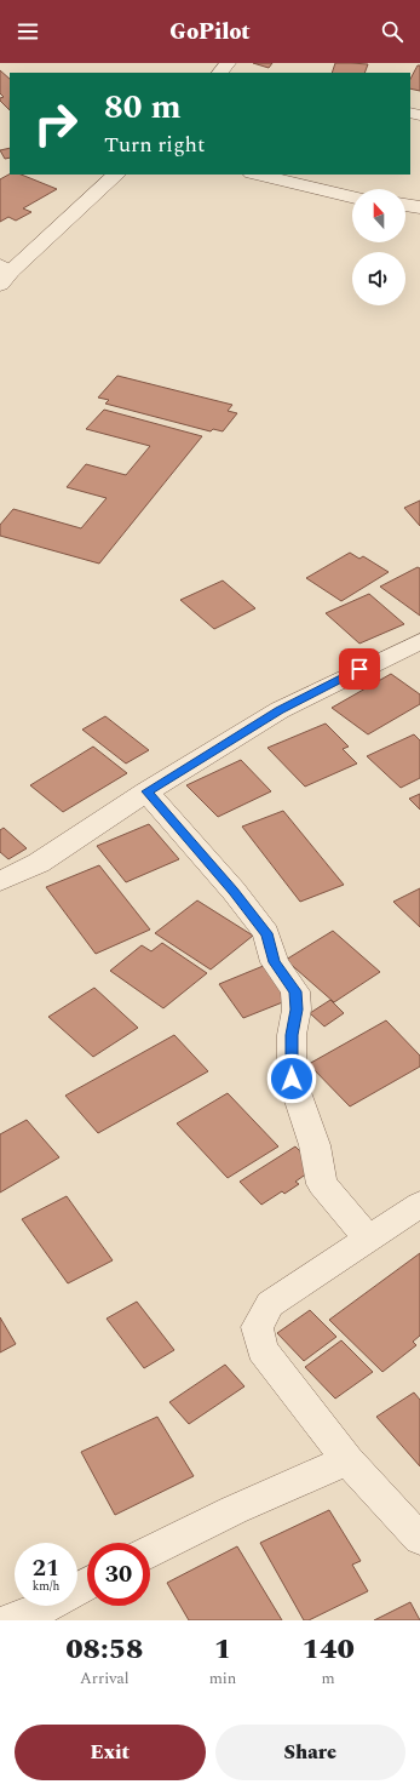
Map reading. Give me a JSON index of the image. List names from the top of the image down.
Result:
{
  "north": "top",
  "page": {
    "header": "GoPilot",
    "turn": ["80 m", "Turn right"],
    "speed": "21 km/h",
    "limit": "30",
    "eta": [
      "08:58",
      "Arrival",
      "1",
      "min",
      "140",
      "m"
    ],
    "buttons": ["Exit", "Share"]
  }
}
